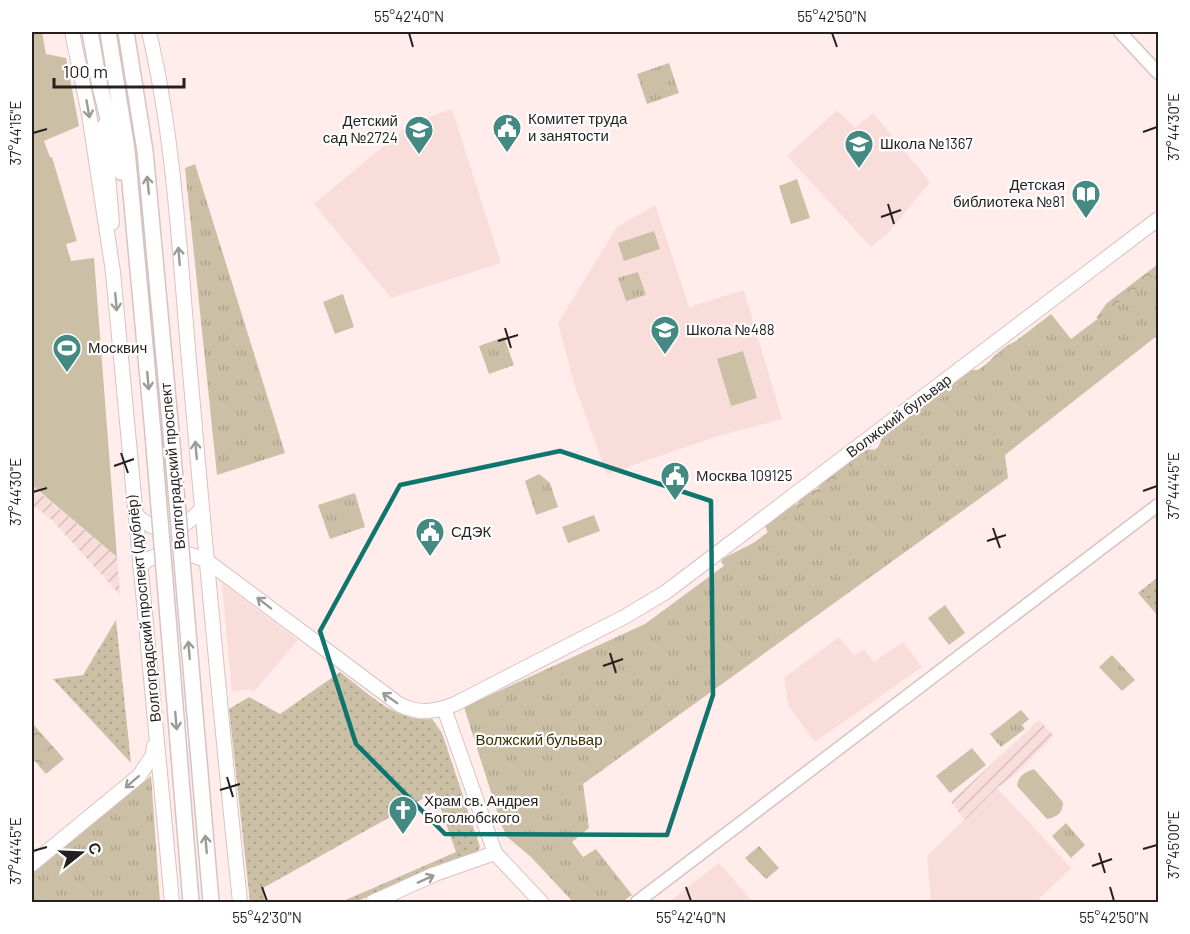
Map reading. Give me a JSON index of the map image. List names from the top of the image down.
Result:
{
  "streets": {
    "main road": ["Волжский бульвар", "Волгоградский проспект", "Волгоградский проспект (дублёр)"]
  },
  "crossings": [
    ["Волжский бульвар", "Волгоградский проспект (дублёр)"]
  ],
  "parks": ["Волжский бульвар"],
  "places": {
    "public building": ["Комитет труда и занятости", "Москва 109125", "СДЭК"],
    "school or university": ["Детский сад №2724", "Школа №1367", "Школа №488"],
    "library": ["Детская библиотека №81"],
    "sports": ["Москвич"],
    "church": ["Храм св. Андрея Боголюбского"]
  },
  "scale_bar": "100 m",
  "north": "right",
  "coordinates": [
    "55°42'40\"N",
    "55°42'50\"N",
    "37°44'30\"E",
    "37°44'15\"E",
    "37°44'45\"E",
    "37°45'00\"E",
    "55°42'30\"N"
  ]
}
